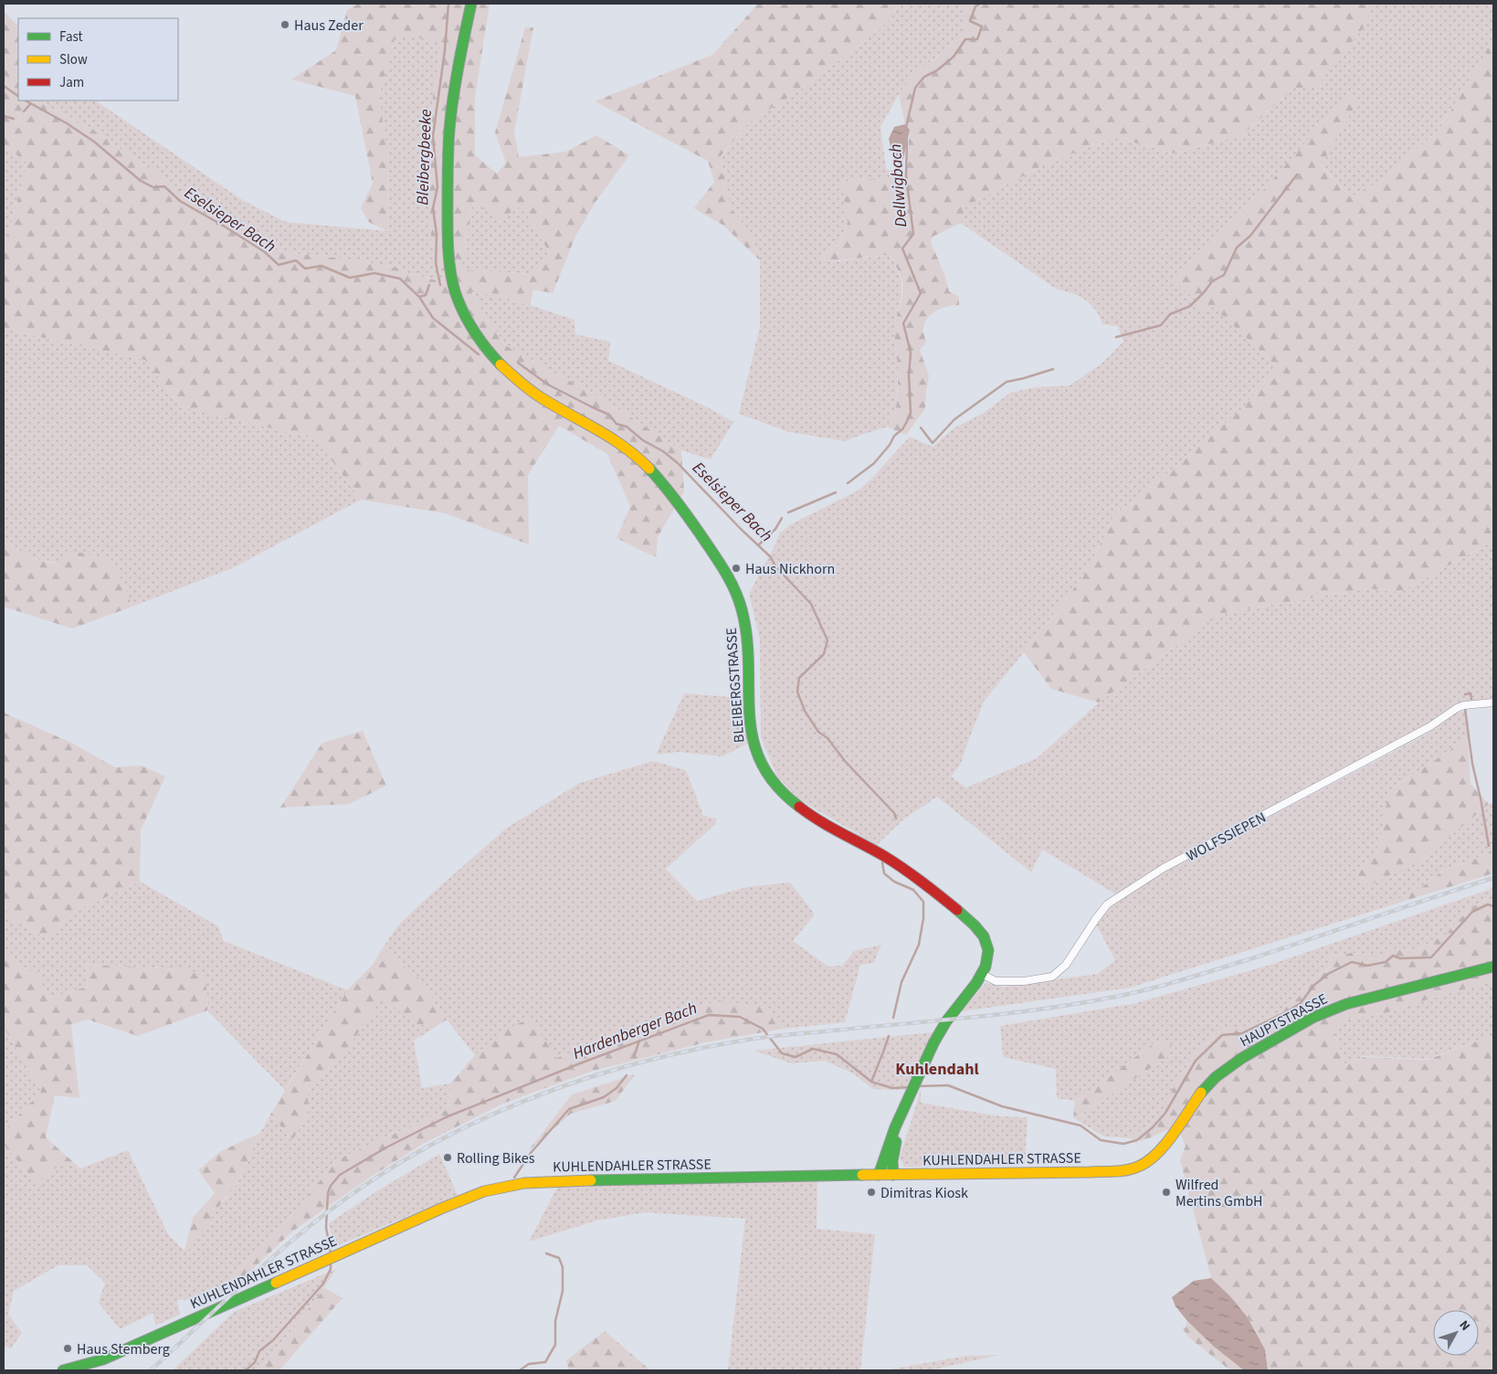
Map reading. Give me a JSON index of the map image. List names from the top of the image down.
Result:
{
  "streets": {
    "main road": ["BLEIBERGSTRASSE", "HAUPTSTRASSE", "KUHLENDAHLER STRASSE"],
    "street": ["WOLFSSIEPEN"]
  },
  "crossings": [
    ["BLEIBERGSTRASSE", "WOLFSSIEPEN"],
    ["BLEIBERGSTRASSE", "KUHLENDAHLER STRASSE"],
    ["HAUPTSTRASSE", "KUHLENDAHLER STRASSE"]
  ],
  "districts": ["Kuhlendahl"],
  "water": [
    "Bleibergbeeke",
    "Dellwigbach",
    "Eselsieper Bach",
    "Hardenberger Bach"
  ],
  "places": [
    "Haus Zeder",
    "Haus Nickhorn",
    "Rolling Bikes",
    "Dimitras Kiosk",
    "Wilfred Mertins GmbH",
    "Haus Stemberg"
  ],
  "legend": ["Fast", "Slow", "Jam"],
  "north": "top right"
}
